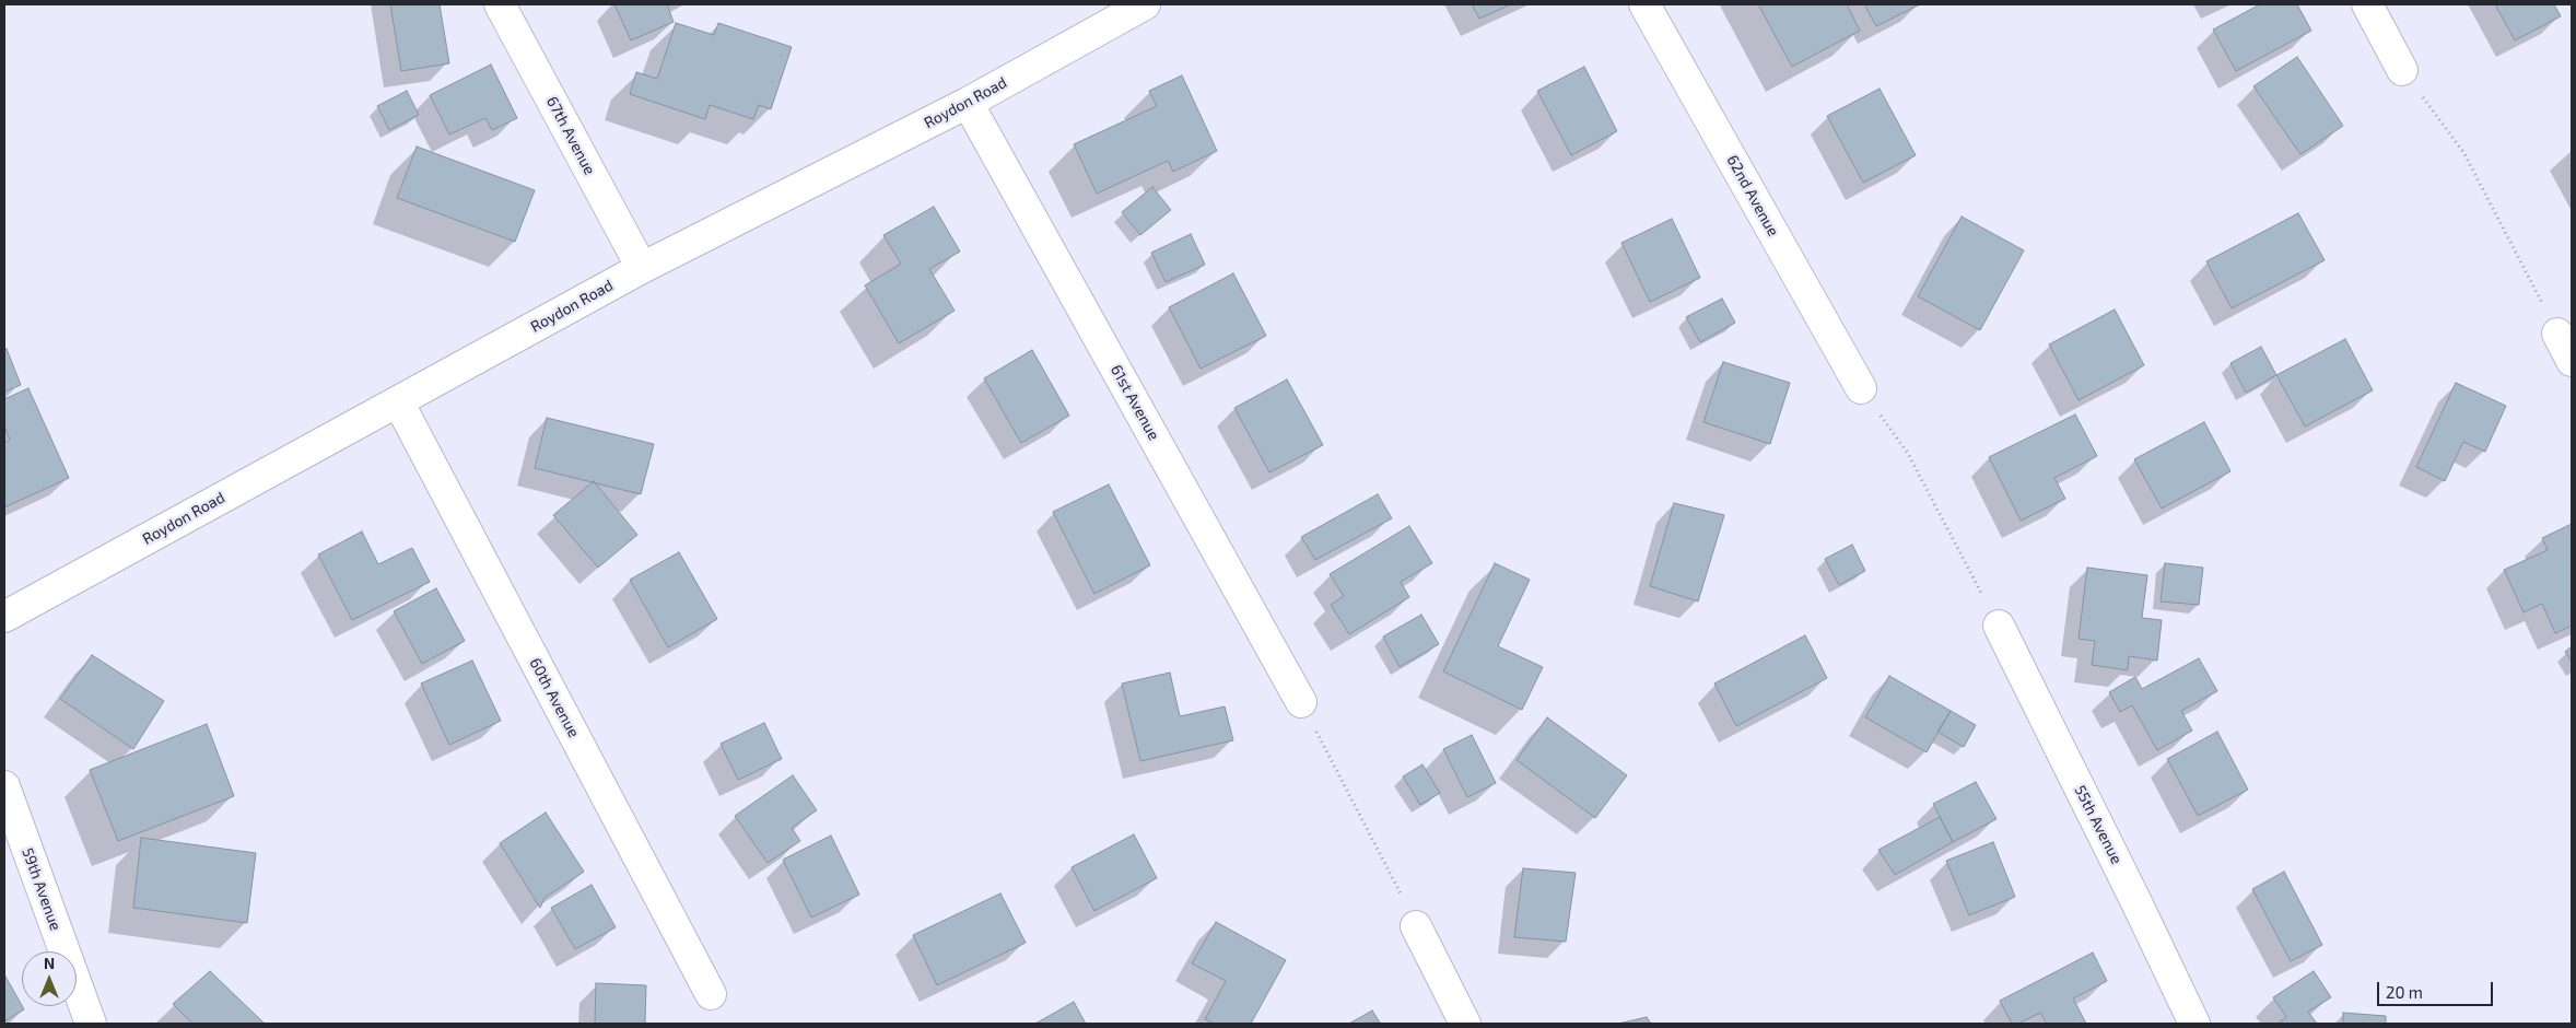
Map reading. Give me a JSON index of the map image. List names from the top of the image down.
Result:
{
  "streets": {
    "street": [
      "Roydon Road",
      "67th Avenue",
      "62nd Avenue",
      "61st Avenue",
      "60th Avenue",
      "55th Avenue",
      "59th Avenue"
    ]
  },
  "crossings": [
    ["Roydon Road", "67th Avenue"],
    ["Roydon Road", "61st Avenue"],
    ["Roydon Road", "60th Avenue"]
  ],
  "scale_bar": "20 m",
  "north": "top"
}
